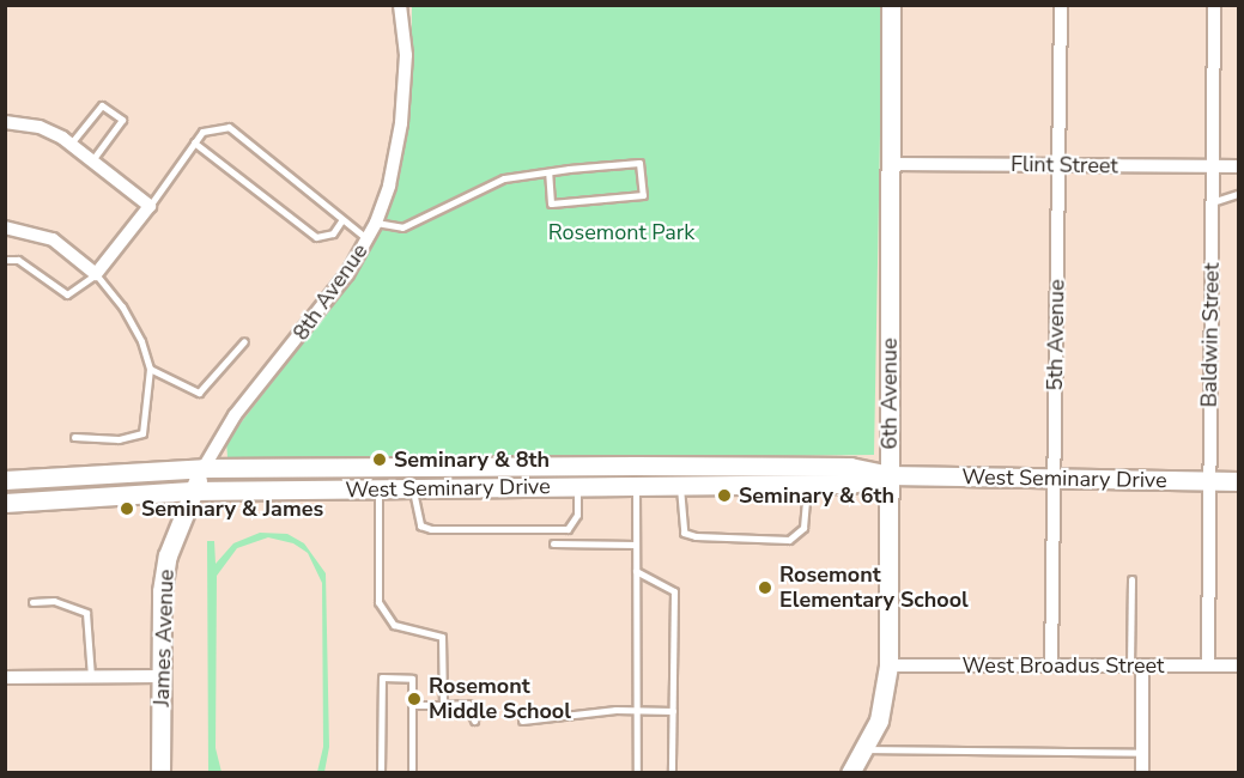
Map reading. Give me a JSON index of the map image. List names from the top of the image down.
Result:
{
  "streets": {
    "main road": ["6th Avenue", "West Seminary Drive", "James Avenue"],
    "street": [
      "Flint Street",
      "8th Avenue",
      "5th Avenue",
      "Baldwin Street",
      "West Broadus Street"
    ]
  },
  "crossings": [
    ["Flint Street", "5th Avenue"],
    ["Flint Street", "Baldwin Street"],
    ["Flint Street", "6th Avenue"],
    ["8th Avenue", "West Seminary Drive"],
    ["8th Avenue", "James Avenue"],
    ["5th Avenue", "West Seminary Drive"],
    ["5th Avenue", "West Broadus Street"],
    ["Baldwin Street", "West Seminary Drive"],
    ["Baldwin Street", "West Broadus Street"],
    ["6th Avenue", "West Seminary Drive"],
    ["6th Avenue", "West Broadus Street"],
    ["West Seminary Drive", "James Avenue"]
  ],
  "parks": ["Rosemont Park"],
  "places": [
    "Seminary & 8th",
    "Seminary & 6th",
    "Seminary & James",
    "Rosemont Elementary School",
    "Rosemont Middle School"
  ]
}
